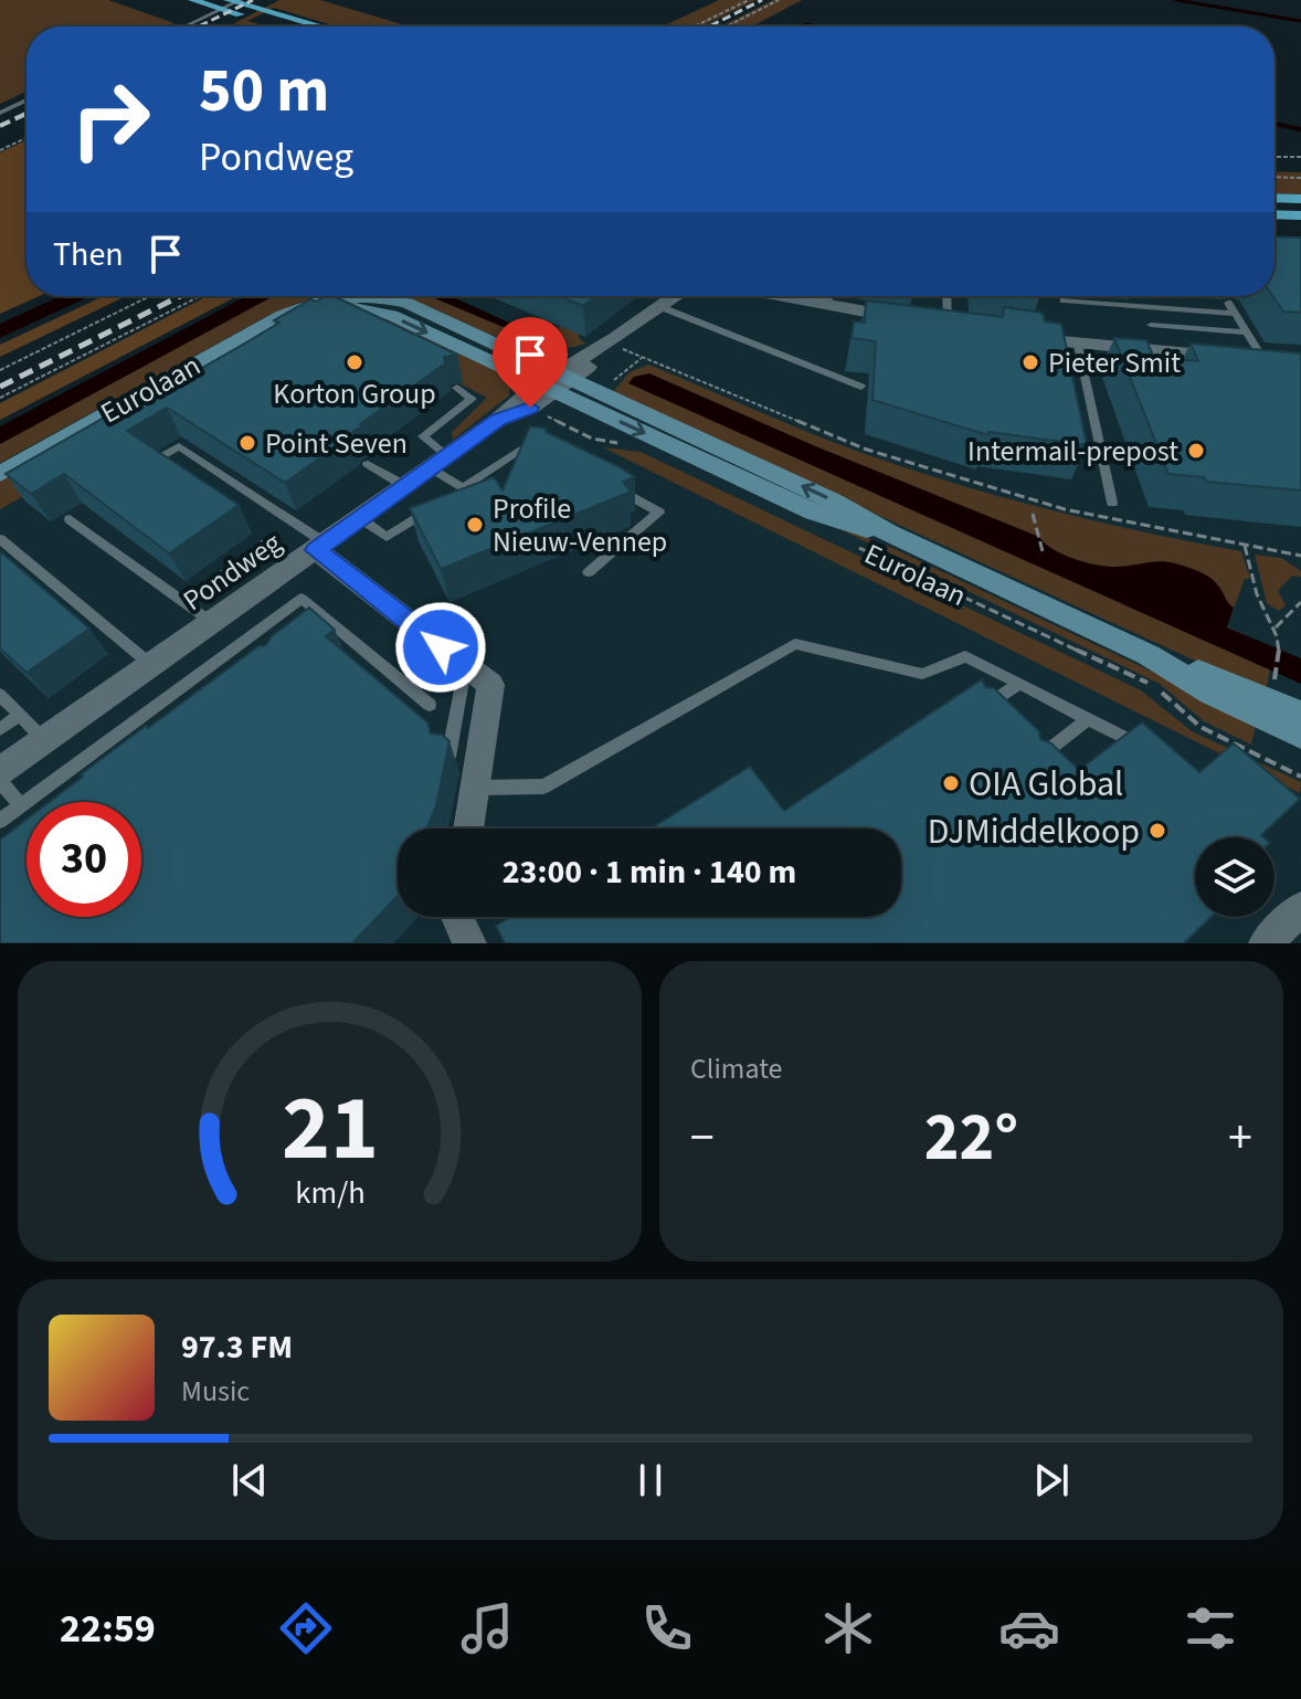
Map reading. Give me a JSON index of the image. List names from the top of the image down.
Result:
{
  "streets": {
    "main road": ["Eurolaan"],
    "street": ["Pondweg"]
  },
  "crossings": [
    ["Eurolaan", "Pondweg"]
  ],
  "places": [
    "Korton Group",
    "Pieter Smit",
    "Point Seven",
    "Intermail-prepost",
    "Profile Nieuw-Vennep",
    "OIA Global",
    "DJMiddelkoop"
  ],
  "page": {
    "turn": ["50 m", "Pondweg"],
    "then": "Then",
    "limit": "30",
    "trip": "23:00 · 1 min · 140 m",
    "tile": "Climate",
    "heat": ["−", "22°", "+"],
    "song": ["97.3 FM", "Music"],
    "tabs": "22:59",
    "gauge": ["21", "km/h"]
  }
}
